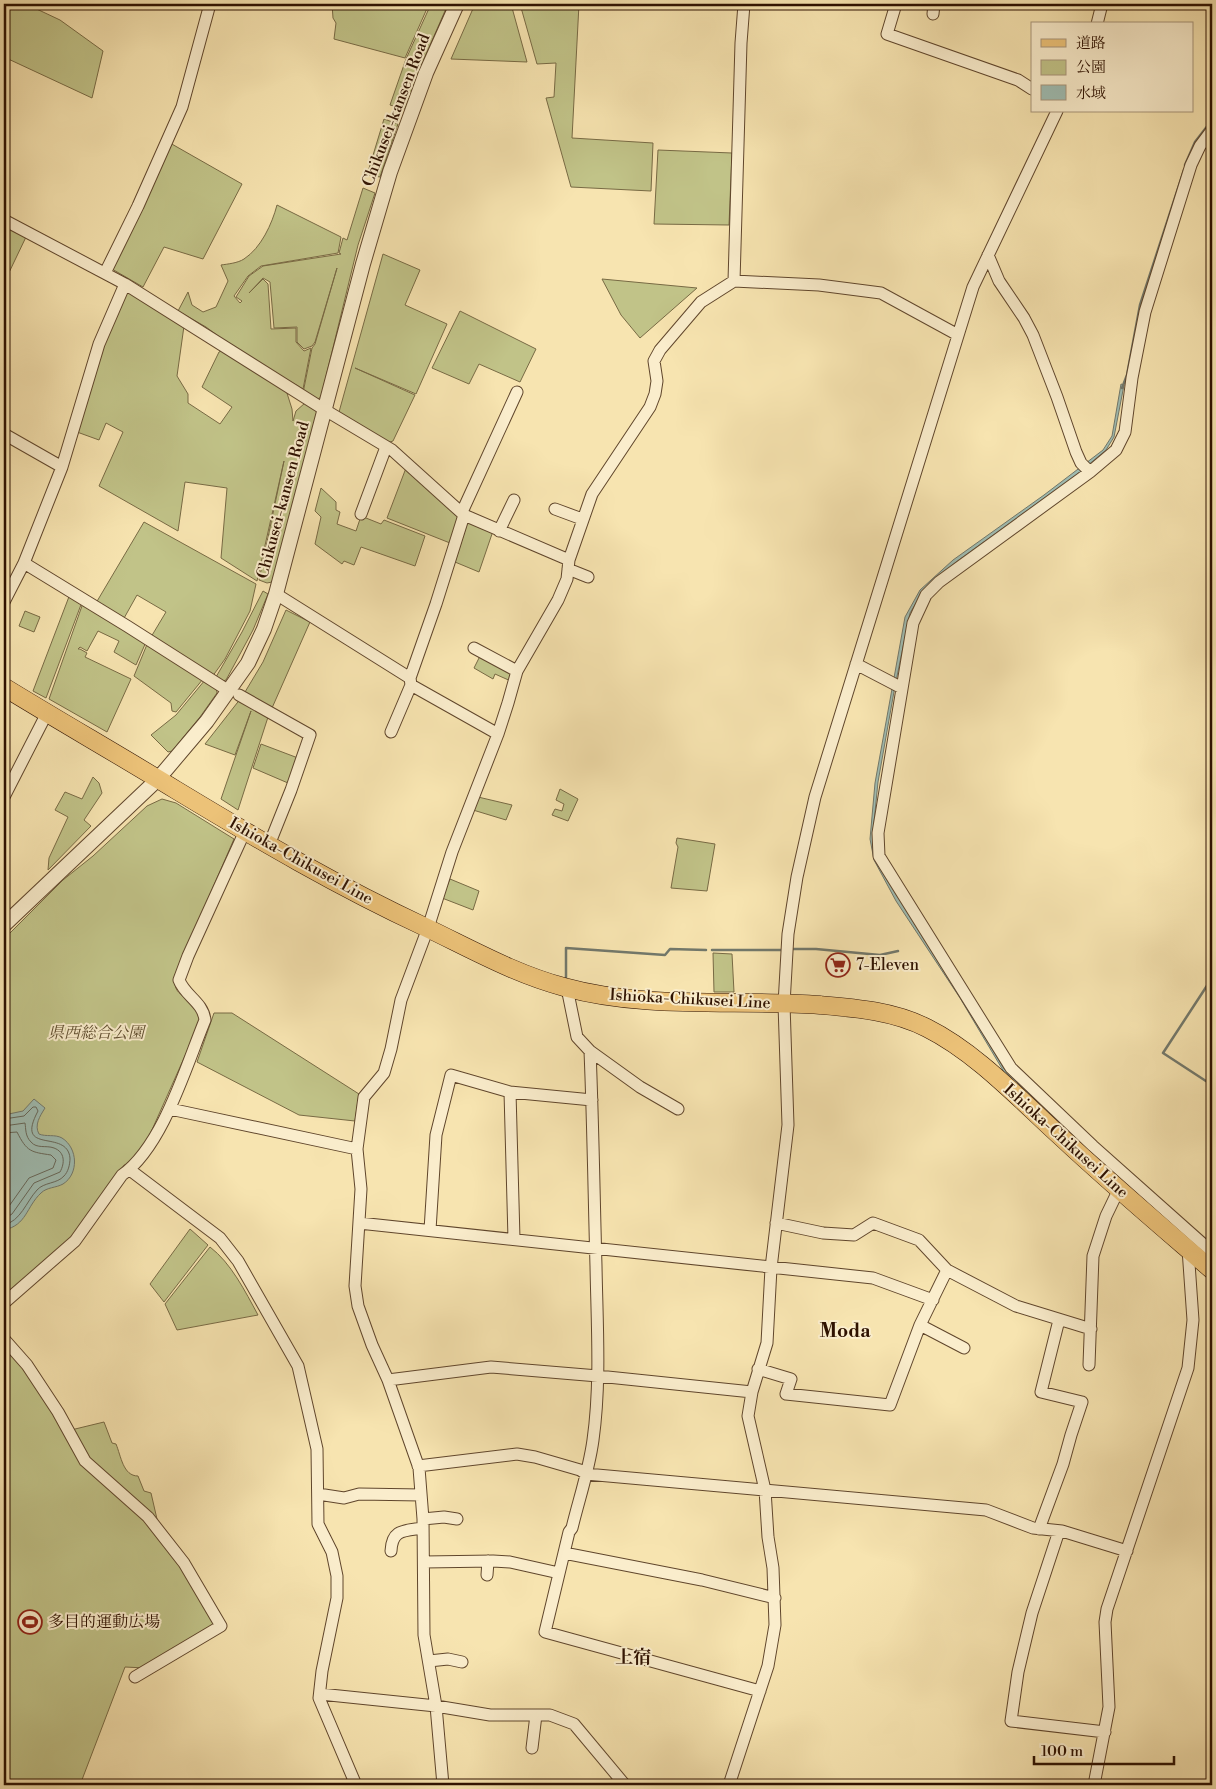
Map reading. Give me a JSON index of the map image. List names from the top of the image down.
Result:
{
  "streets": {
    "main road": ["Ishioka-Chikusei Line"],
    "street": ["Chikusei-kansen Road"]
  },
  "crossings": [
    ["Chikusei-kansen Road", "Ishioka-Chikusei Line"]
  ],
  "districts": ["Moda", "上宿"],
  "parks": ["県西総合公園"],
  "places": {
    "supermarket": ["7-Eleven"],
    "sports": ["多目的運動広場"]
  },
  "legend": ["道路", "公園", "水域"],
  "scale_bar": "100 m"
}
